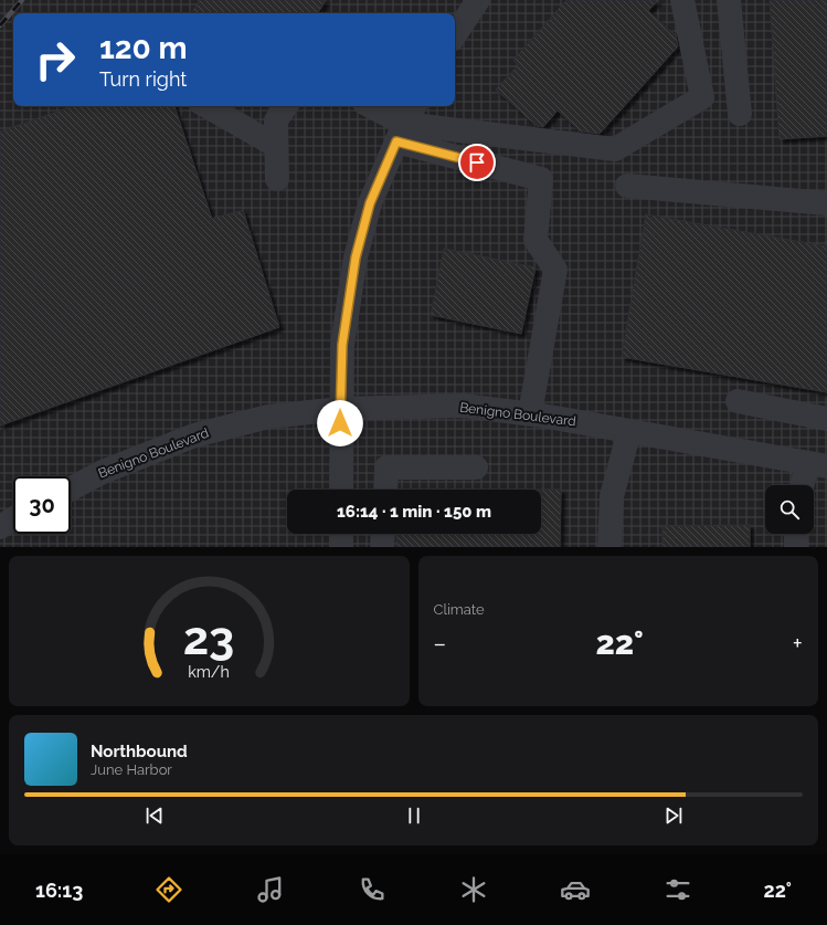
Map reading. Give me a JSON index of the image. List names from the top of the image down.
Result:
{
  "streets": {
    "street": ["Benigno Boulevard"]
  },
  "page": {
    "turn": ["120 m", "Turn right"],
    "limit": "30",
    "trip": "16:14 · 1 min · 150 m",
    "tile": "Climate",
    "heat": ["−", "22°", "+"],
    "song": ["Northbound", "June Harbor"],
    "tabs": ["16:13", "22°"],
    "gauge": ["23", "km/h"]
  }
}
